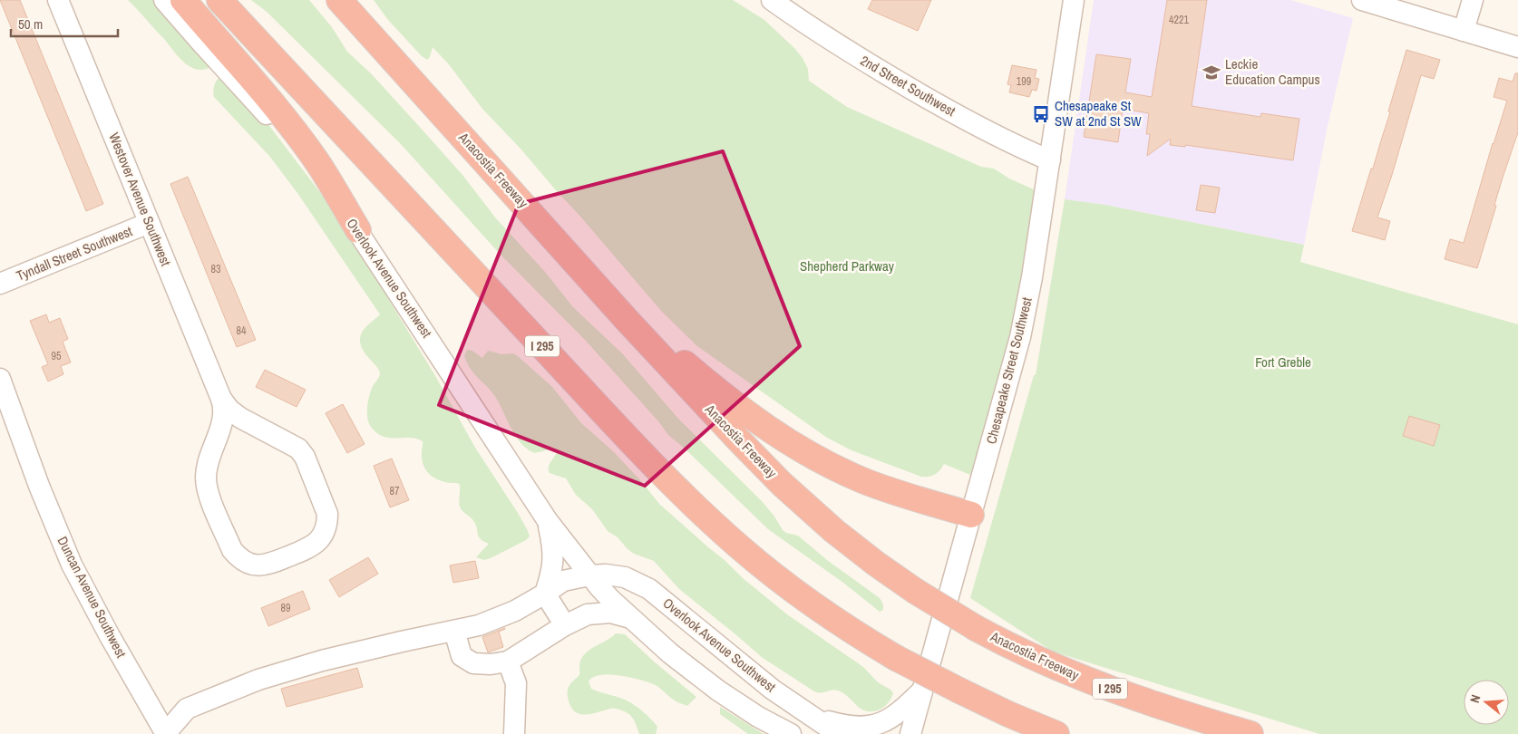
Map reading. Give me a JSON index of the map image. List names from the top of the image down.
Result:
{
  "streets": {
    "highway": ["Anacostia Freeway", "I 295"],
    "street": [
      "2nd Street Southwest",
      "Westover Avenue Southwest",
      "Tyndall Street Southwest",
      "Overlook Avenue Southwest",
      "Chesapeake Street Southwest",
      "Duncan Avenue Southwest"
    ]
  },
  "crossings": [
    ["2nd Street Southwest", "Chesapeake Street Southwest"],
    ["Westover Avenue Southwest", "Tyndall Street Southwest"]
  ],
  "parks": ["Shepherd Parkway", "Fort Greble"],
  "places": {
    "school or university": ["Leckie Education Campus"],
    "bus stop": ["Chesapeake St SW at 2nd St SW"]
  },
  "house_numbers": [
    "4221",
    "199",
    "83",
    "84",
    "95",
    "87",
    "89"
  ],
  "scale_bar": "50 m",
  "north": "left"
}
